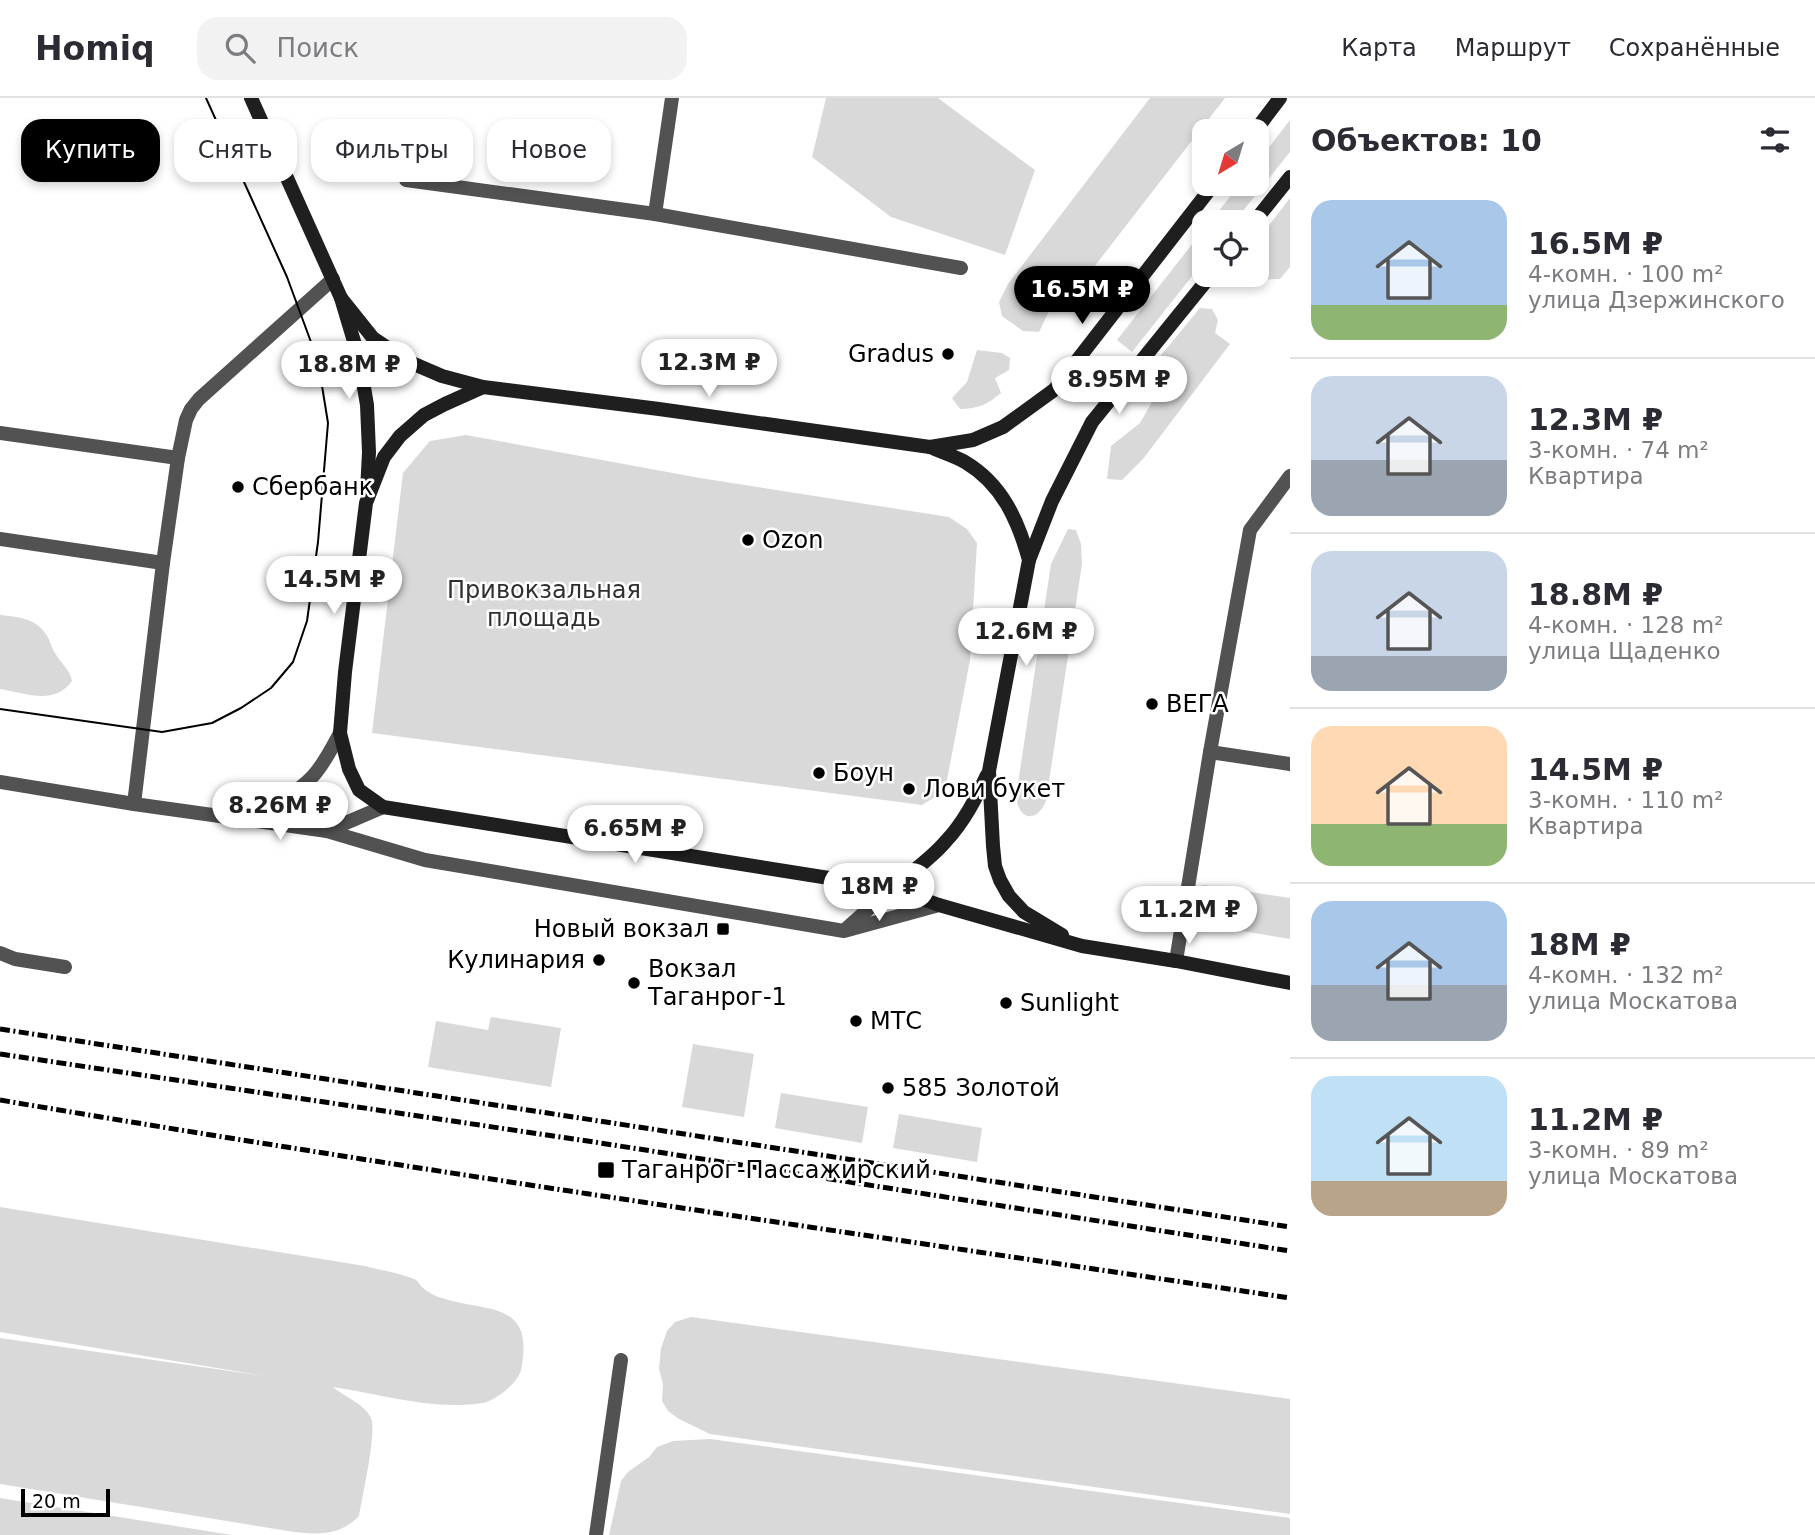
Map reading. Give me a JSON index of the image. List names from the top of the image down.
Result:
{
  "parks": ["Привокзальная площадь"],
  "places": {
    "other": [
      "Gradus",
      "Сбербанк",
      "Ozon",
      "ВЕГА",
      "Боун",
      "Лови букет",
      "Кулинария",
      "Вокзал Таганрог-1",
      "Sunlight",
      "МТС",
      "585 Золотой"
    ],
    "transit": ["Новый вокзал", "Таганрог-Пассажирский"]
  },
  "scale_bar": "20 m",
  "north": "bottom left",
  "page": {
    "header": "Homiq",
    "search": "Поиск",
    "nav": ["Карта", "Маршрут", "Сохранённые"],
    "heading": "Объектов: 10",
    "chip": [
      "Купить",
      "Снять",
      "Фильтры",
      "Новое"
    ],
    "list": [
      {
        "name": "16.5M ₽",
        "note": "4-комн. · 100 m² · улица Дзержинского"
      },
      {
        "name": "12.3M ₽",
        "note": "3-комн. · 74 m² · Квартира"
      },
      {
        "name": "18.8M ₽",
        "note": "4-комн. · 128 m² · улица Щаденко"
      },
      {
        "name": "14.5M ₽",
        "note": "3-комн. · 110 m² · Квартира"
      },
      {
        "name": "18M ₽",
        "note": "4-комн. · 132 m² · улица Москатова"
      },
      {
        "name": "11.2M ₽",
        "note": "3-комн. · 89 m² · улица Москатова"
      }
    ],
    "price": [
      "16.5M ₽",
      "12.3M ₽",
      "18.8M ₽",
      "8.95M ₽",
      "14.5M ₽",
      "12.6M ₽",
      "8.26M ₽",
      "6.65M ₽",
      "18M ₽",
      "11.2M ₽"
    ],
    "scale": "20 m"
  }
}
